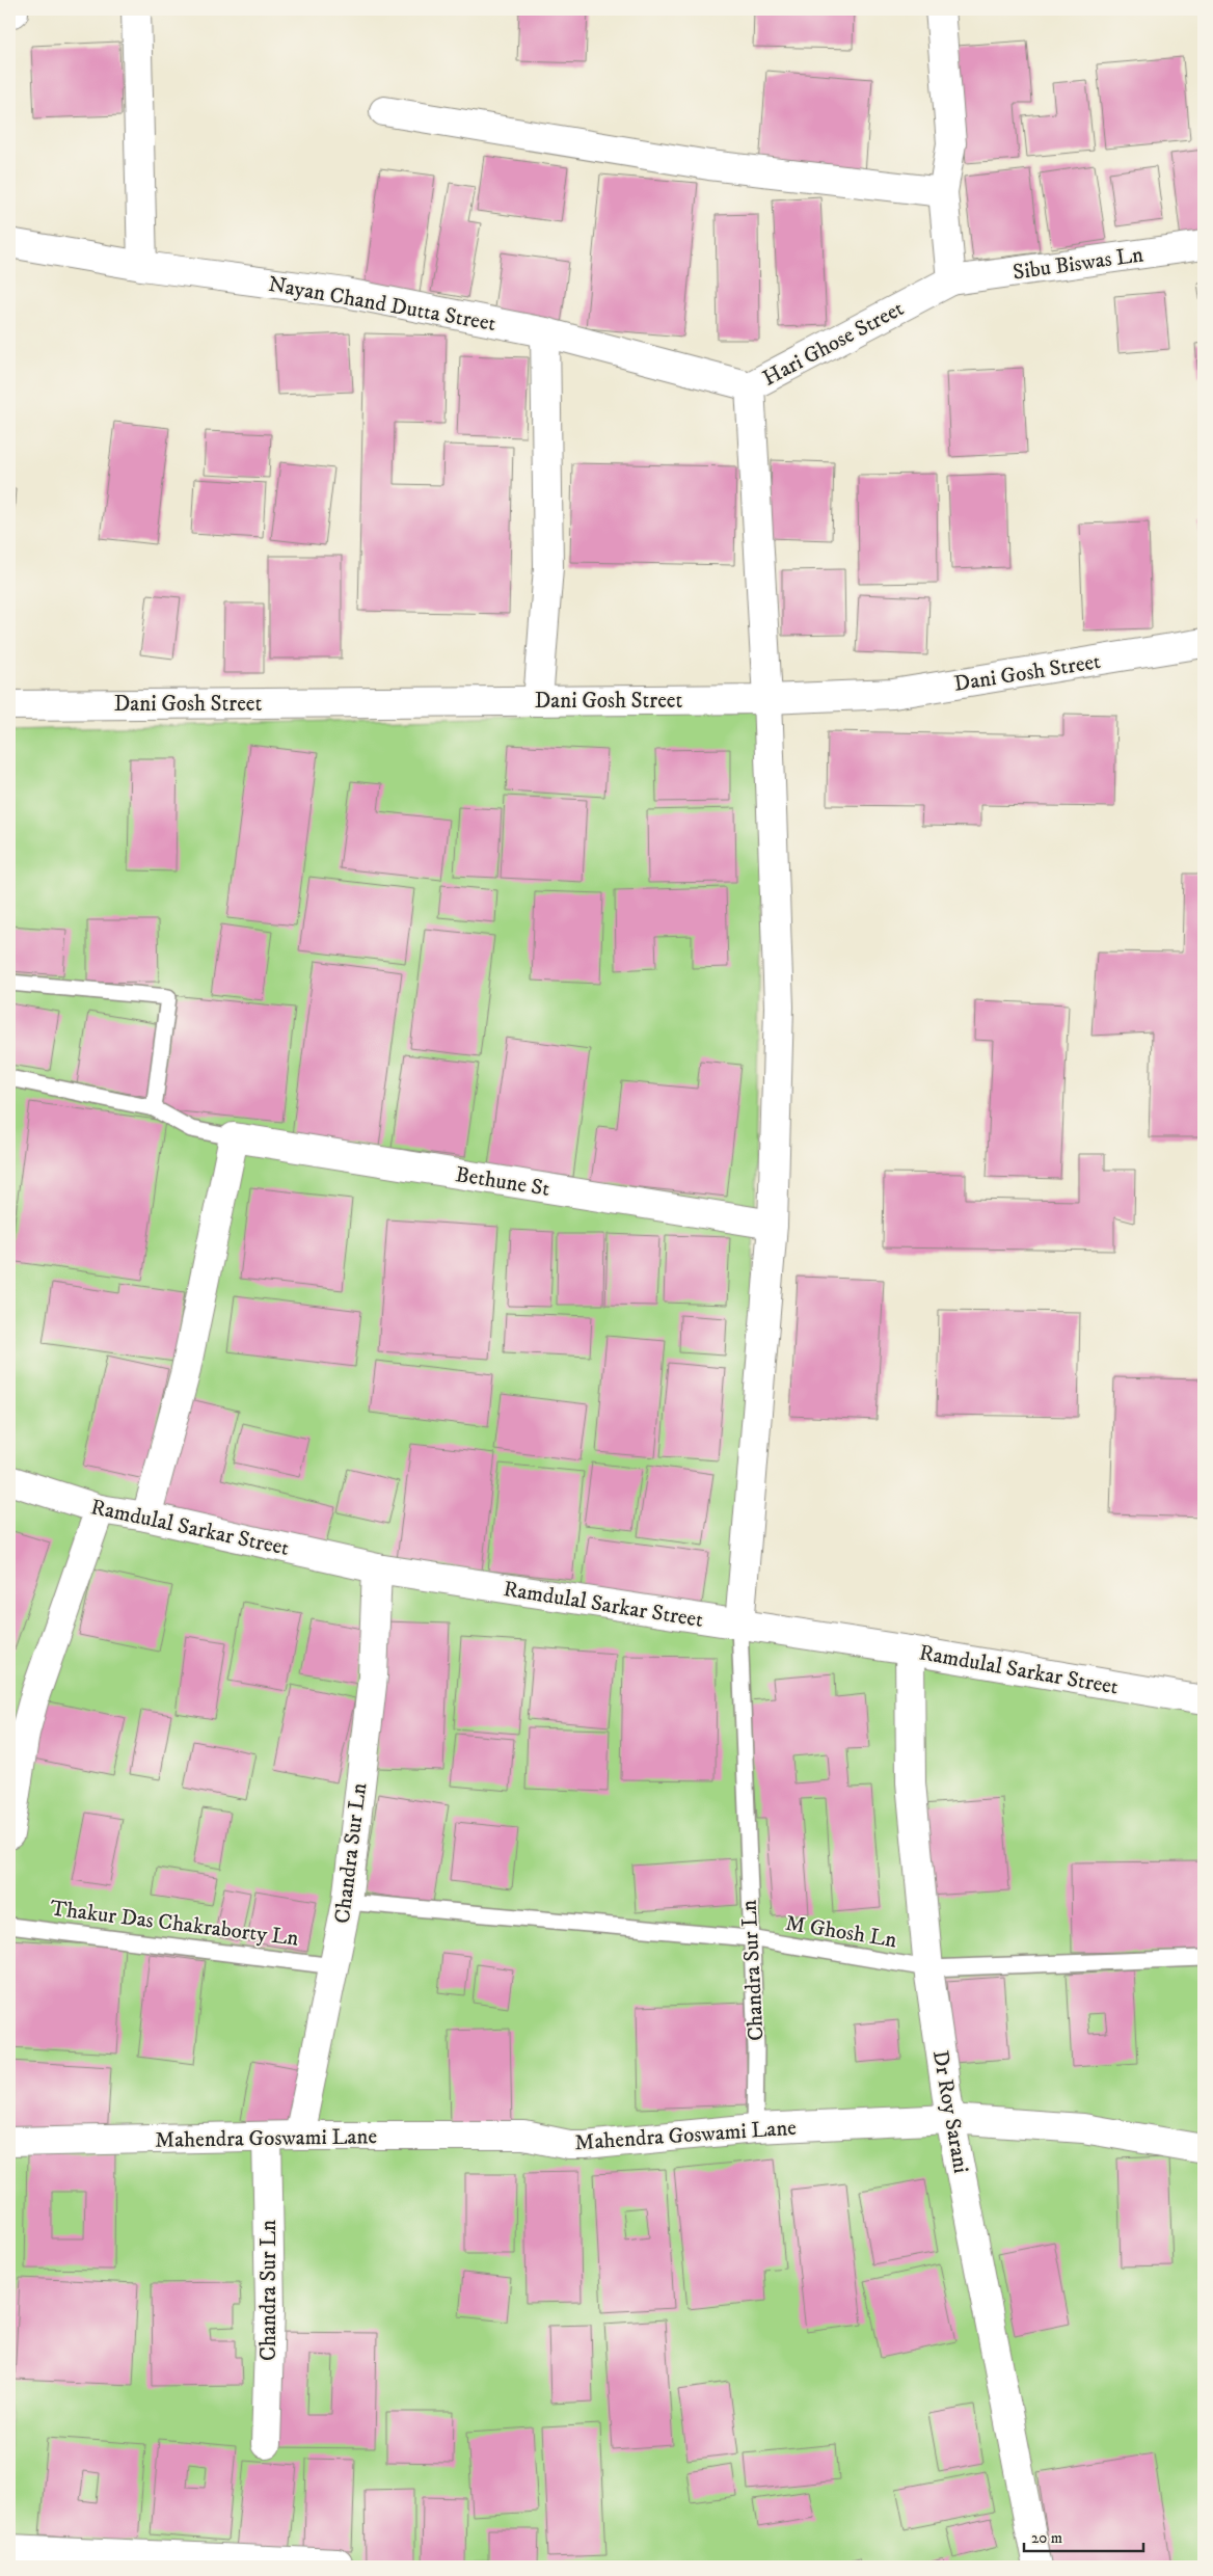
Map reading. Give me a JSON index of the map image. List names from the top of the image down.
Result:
{
  "streets": {
    "street": [
      "Sibu Biswas Ln",
      "Nayan Chand Dutta Street",
      "Hari Ghose Street",
      "Dani Gosh Street",
      "Bethune St",
      "Ramdulal Sarkar Street",
      "Chandra Sur Ln",
      "Dr Roy Sarani",
      "Mahendra Goswami Lane"
    ],
    "lane": ["Thakur Das Chakraborty Ln", "M Ghosh Ln"]
  },
  "crossings": [
    ["Sibu Biswas Ln", "Hari Ghose Street"],
    ["Nayan Chand Dutta Street", "Hari Ghose Street"],
    ["Hari Ghose Street", "Dani Gosh Street"],
    ["Hari Ghose Street", "Bethune St"],
    ["Hari Ghose Street", "Ramdulal Sarkar Street"],
    ["Hari Ghose Street", "Chandra Sur Ln"],
    ["Ramdulal Sarkar Street", "Chandra Sur Ln"],
    ["Ramdulal Sarkar Street", "Dr Roy Sarani"],
    ["Chandra Sur Ln", "Thakur Das Chakraborty Ln"],
    ["Chandra Sur Ln", "M Ghosh Ln"],
    ["Chandra Sur Ln", "Mahendra Goswami Lane"],
    ["M Ghosh Ln", "Dr Roy Sarani"],
    ["Dr Roy Sarani", "Mahendra Goswami Lane"]
  ],
  "scale_bar": "20 m"
}
